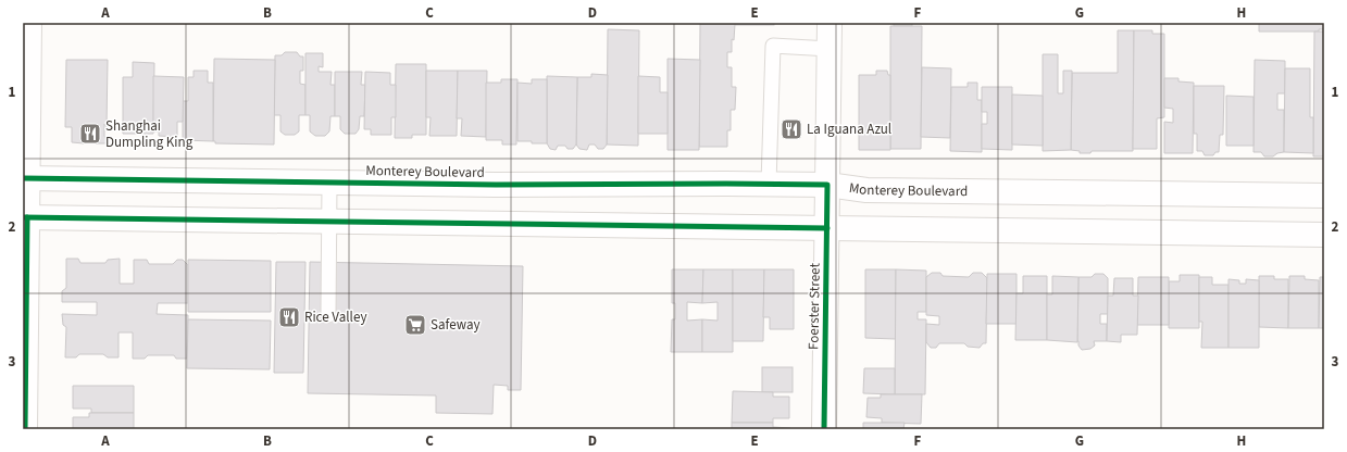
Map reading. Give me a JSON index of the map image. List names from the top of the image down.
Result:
{
  "streets": {
    "main road": ["Monterey Boulevard", "Foerster Street"]
  },
  "crossings": [
    ["Monterey Boulevard", "Foerster Street"]
  ],
  "places": {
    "restaurant": ["La Iguana Azul", "Shanghai Dumpling King", "Rice Valley"],
    "supermarket": ["Safeway"]
  },
  "grid": {
    "columns": [
      "A",
      "B",
      "C",
      "D",
      "E",
      "F",
      "G",
      "H"
    ],
    "rows": ["1", "2", "3"]
  }
}
